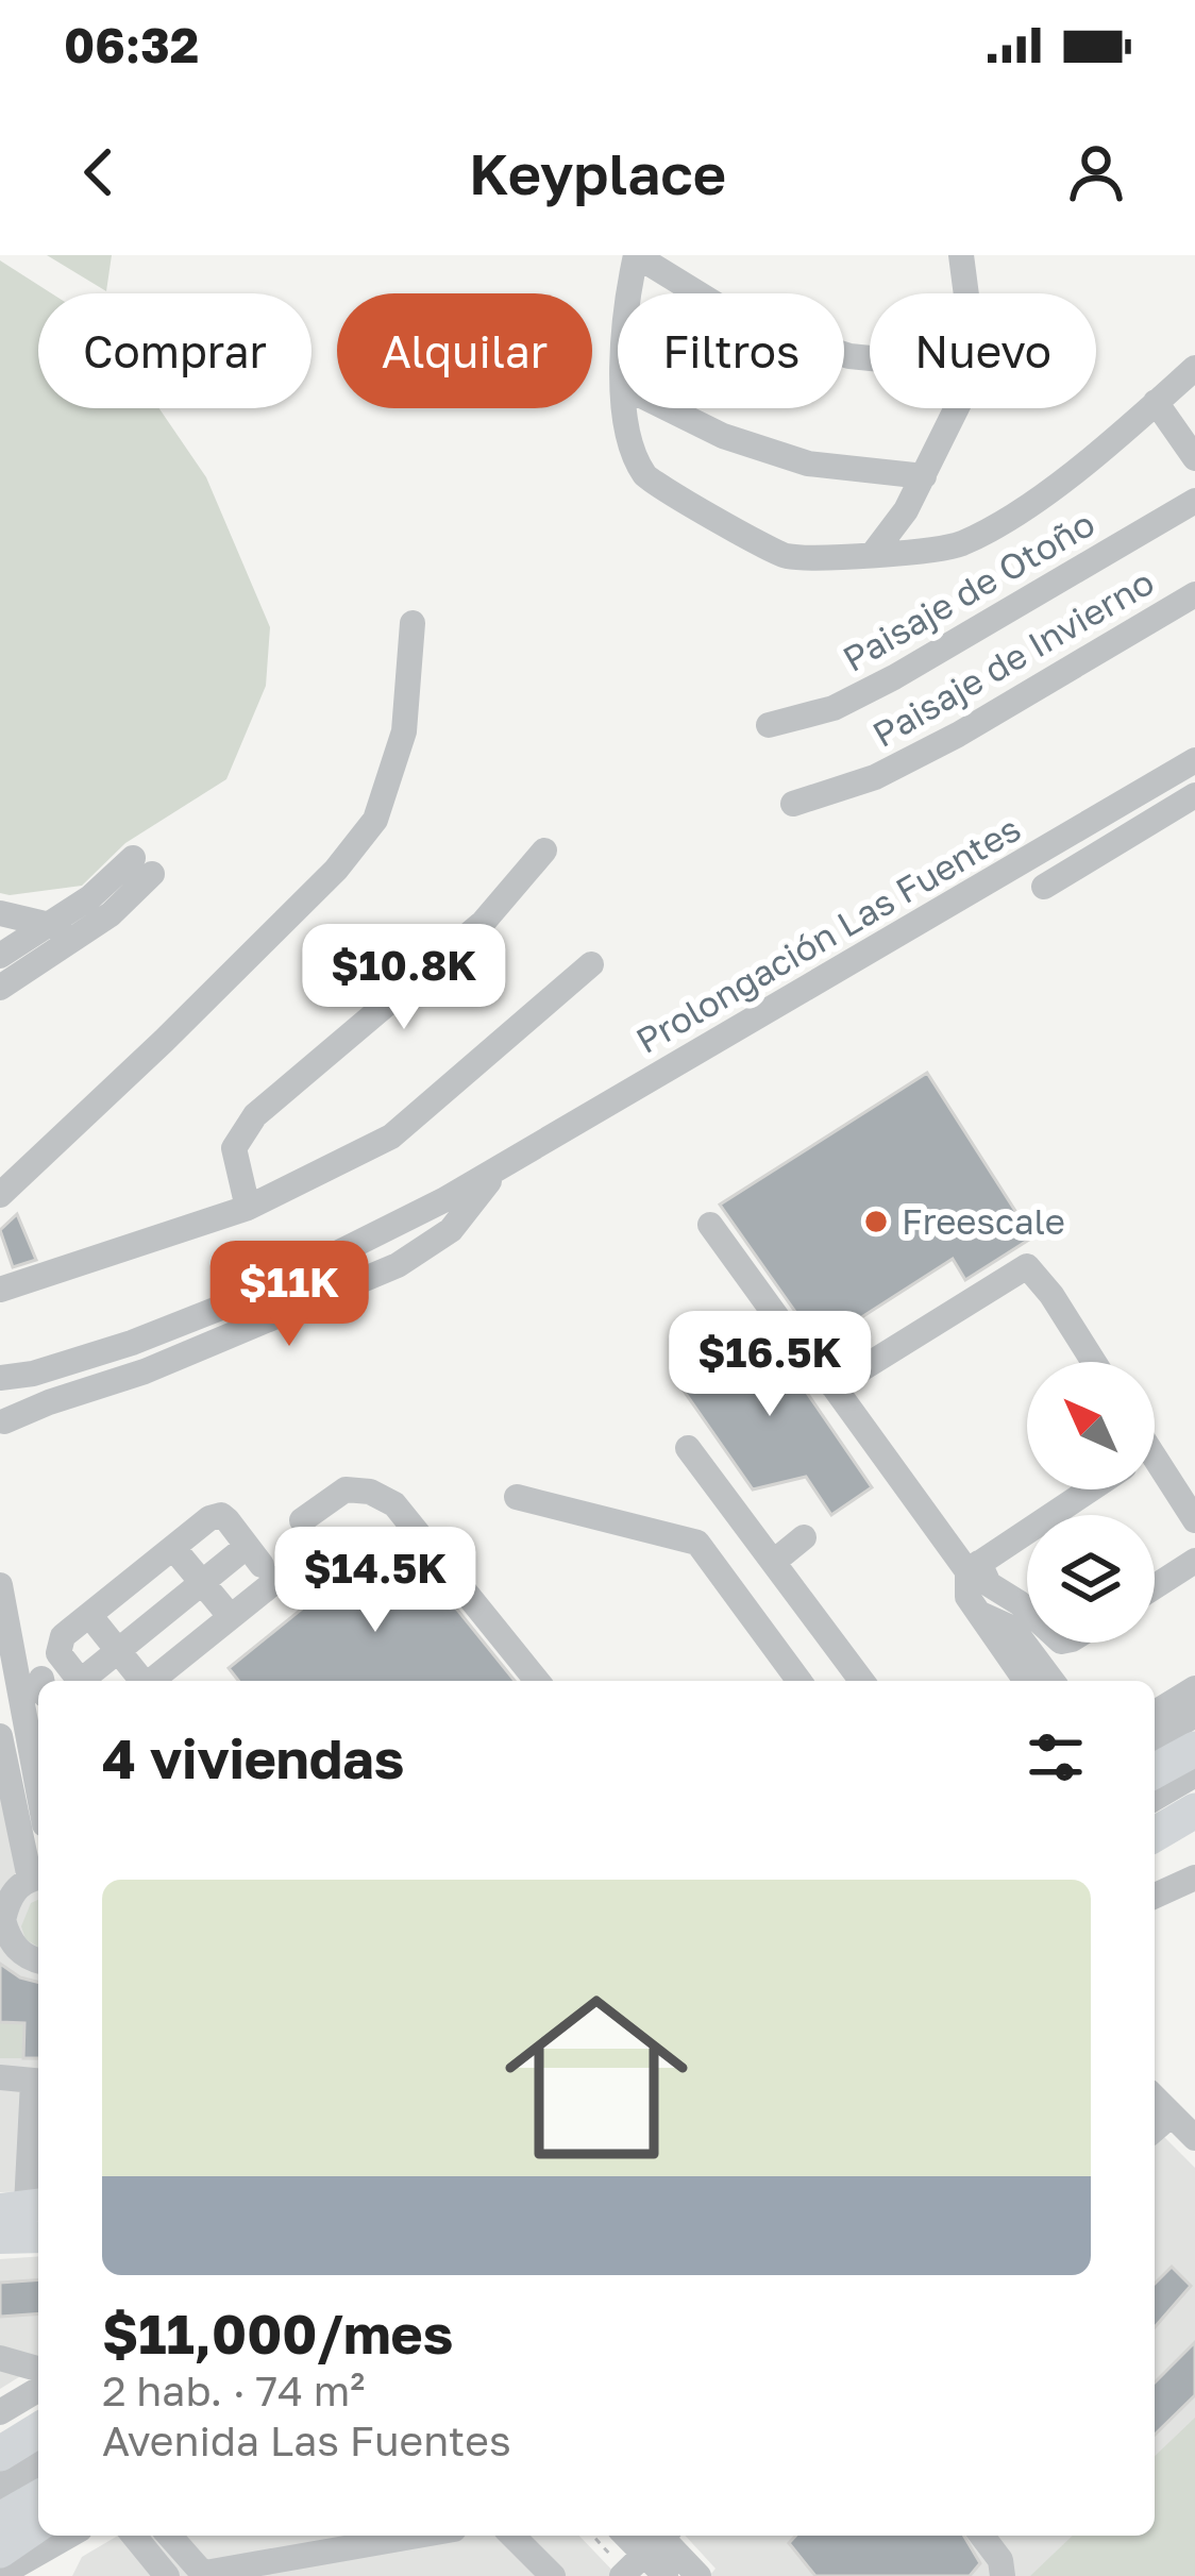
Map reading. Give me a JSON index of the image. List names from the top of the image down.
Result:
{
  "streets": {
    "street": ["Paisaje de Otoño", "Paisaje de Invierno", "Prolongación Las Fuentes"]
  },
  "places": ["Freescale"],
  "north": "top left",
  "page": {
    "status": "06:32",
    "header": "Keyplace",
    "chip": [
      "Comprar",
      "Alquilar",
      "Filtros",
      "Nuevo"
    ],
    "price": [
      "$10.8K",
      "$11K",
      "$16.5K",
      "$14.5K"
    ],
    "heading": "4 viviendas",
    "list": [
      {
        "name": "$11,000/mes",
        "note": "2 hab. · 74 m² · Avenida Las Fuentes"
      }
    ]
  }
}
